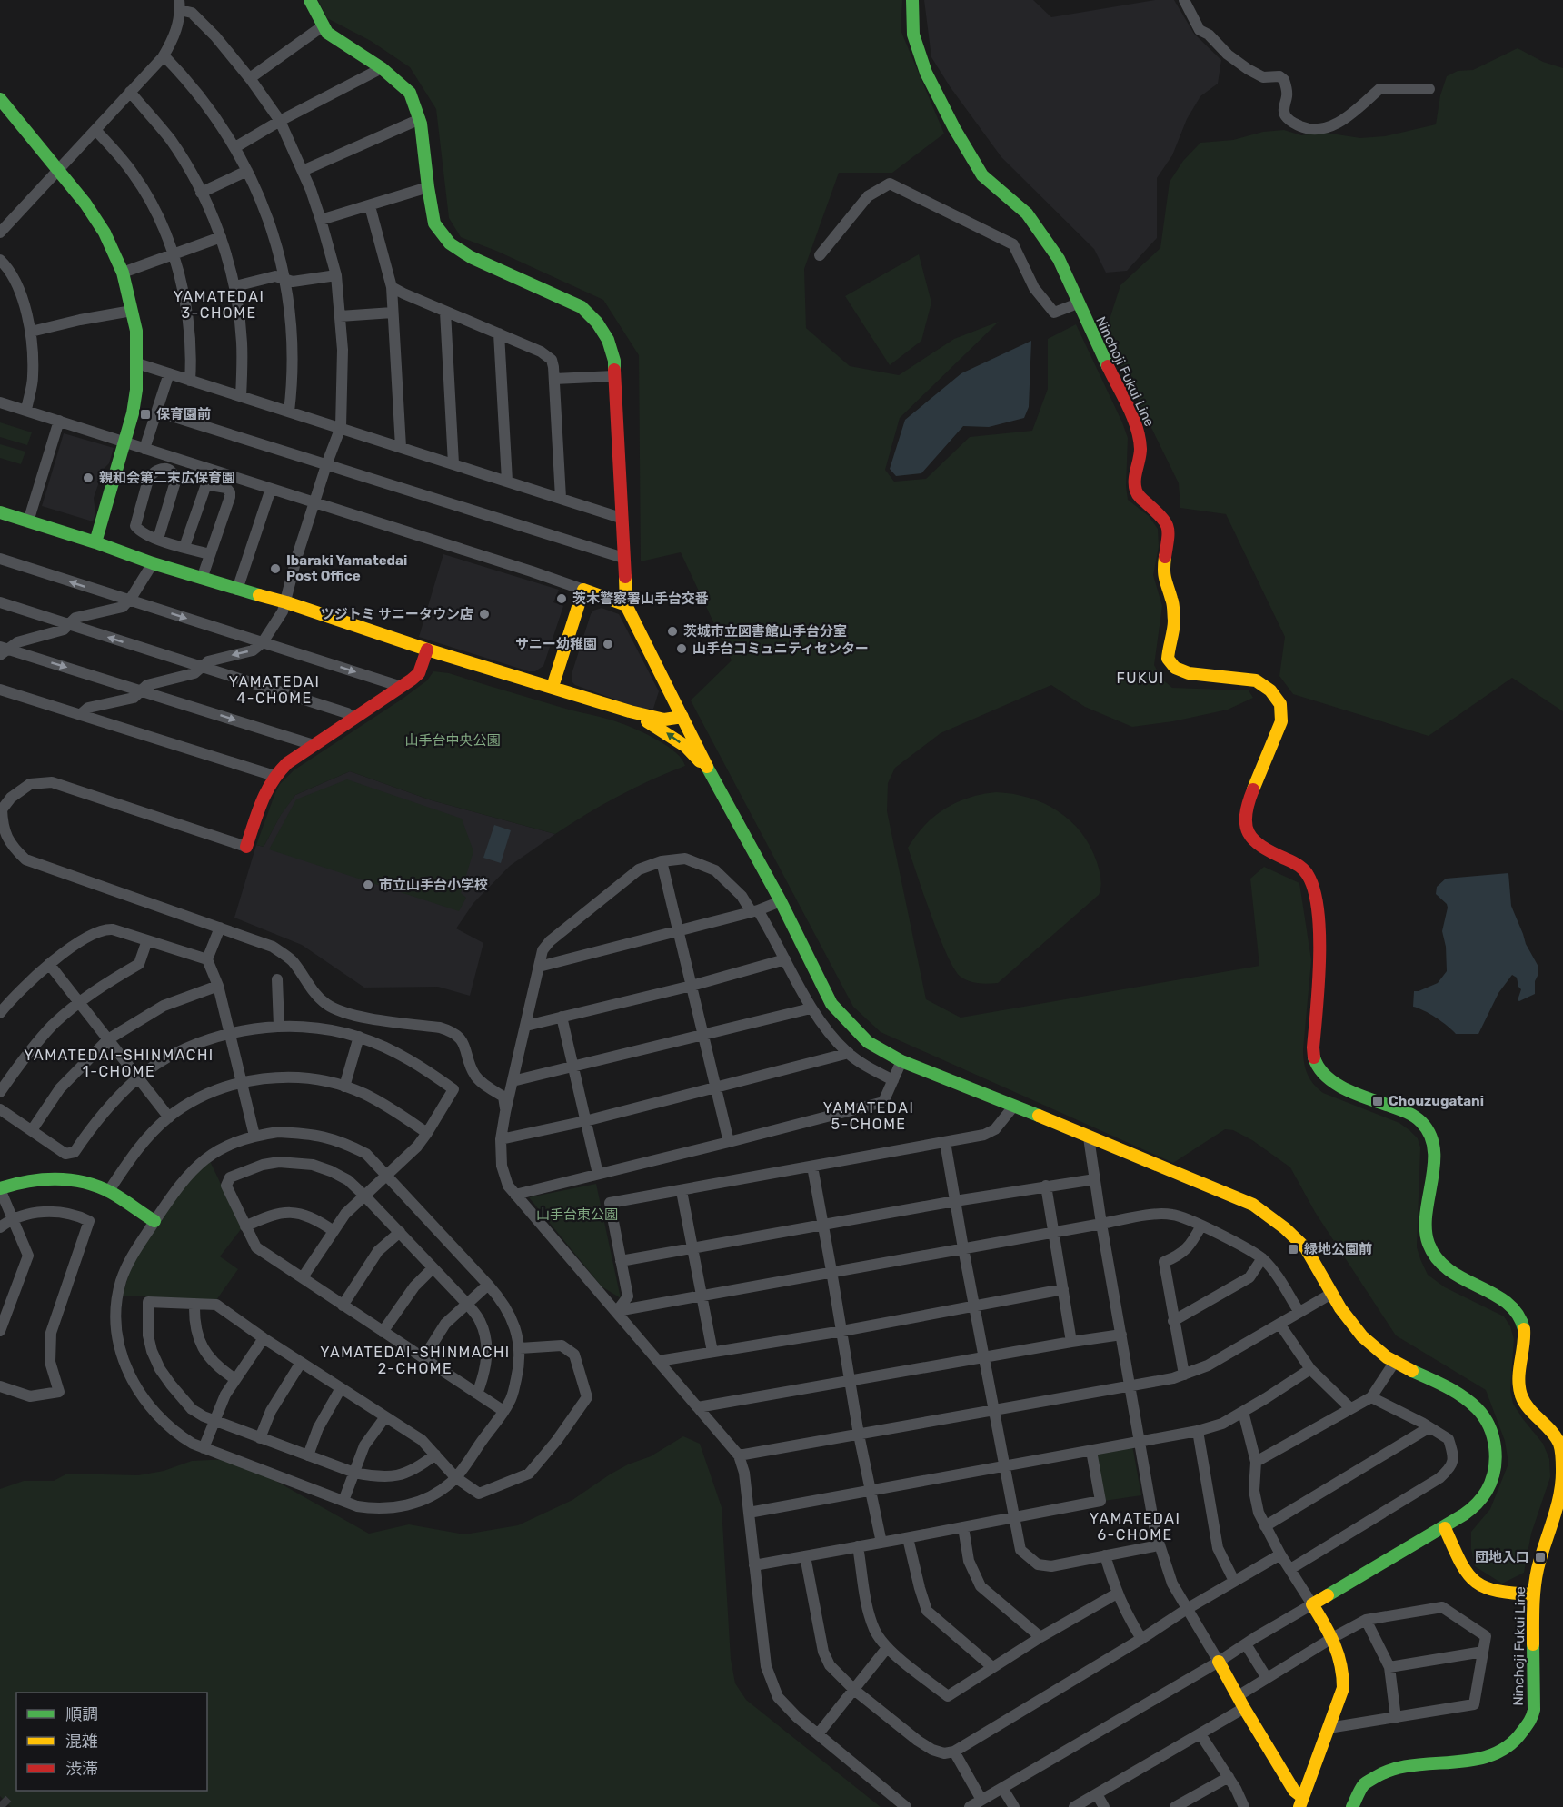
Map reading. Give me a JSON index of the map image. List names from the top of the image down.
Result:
{
  "streets": {
    "street": ["Ninchoji Fukui Line"]
  },
  "districts": [
    "YAMATEDAI 3-CHOME",
    "FUKUI",
    "YAMATEDAI 4-CHOME",
    "YAMATEDAI-SHINMACHI 1-CHOME",
    "YAMATEDAI 5-CHOME",
    "YAMATEDAI-SHINMACHI 2-CHOME",
    "YAMATEDAI 6-CHOME"
  ],
  "parks": ["山手台中央公園", "山手台東公園"],
  "places": {
    "transit": [
      "保育園前",
      "Chouzugatani",
      "緑地公園前",
      "団地入口"
    ],
    "other": [
      "親和会第二末広保育園",
      "Ibaraki Yamatedai Post Office",
      "茨木警察署山手台交番",
      "ツジトミ サニータウン店",
      "茨城市立図書館山手台分室",
      "サニー幼稚園",
      "山手台コミュニティセンター",
      "市立山手台小学校"
    ]
  },
  "legend": ["順調", "混雑", "渋滞"]
}
